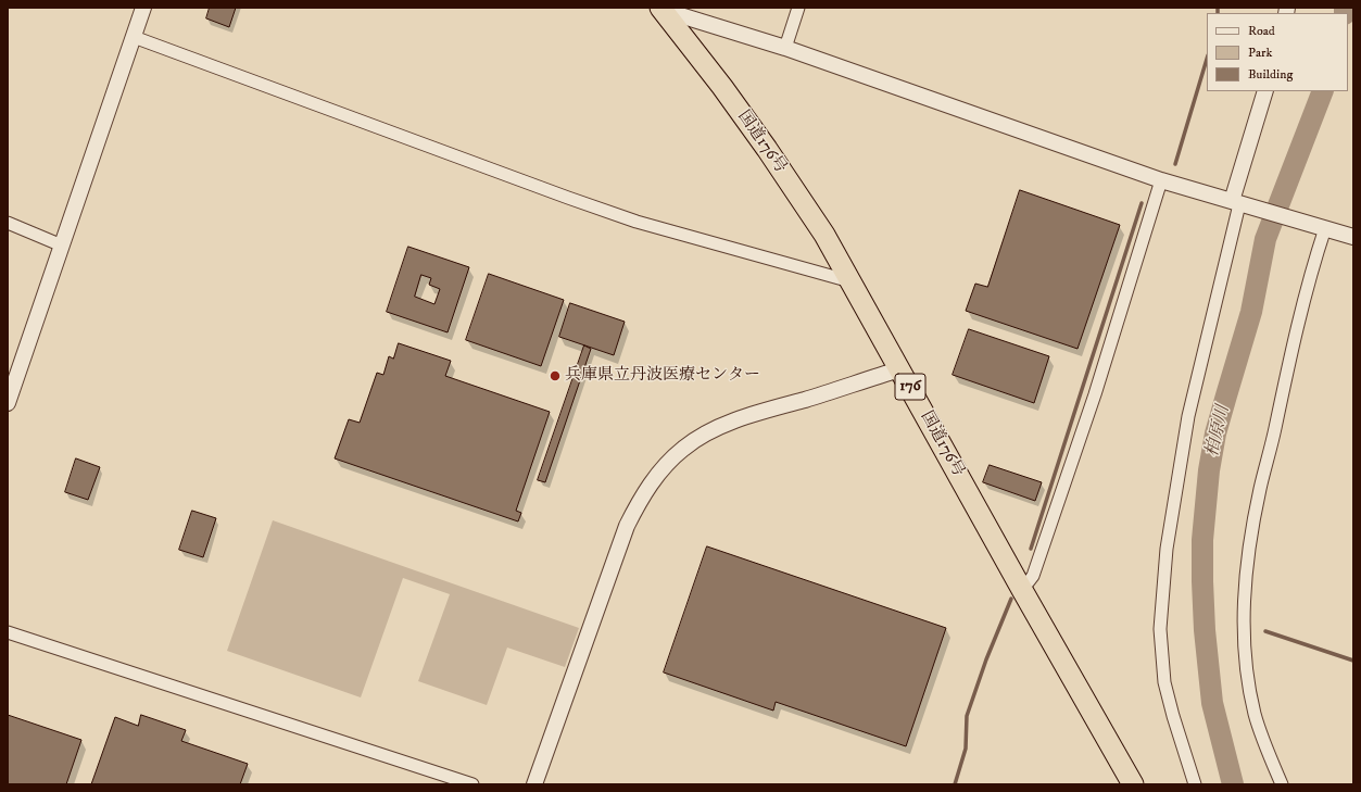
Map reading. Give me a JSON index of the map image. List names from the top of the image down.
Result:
{
  "streets": {
    "highway": ["国道176号", "176"]
  },
  "water": ["柏原川"],
  "places": ["兵庫県立丹波医療センター"],
  "legend": ["Road", "Park", "Building"]
}
